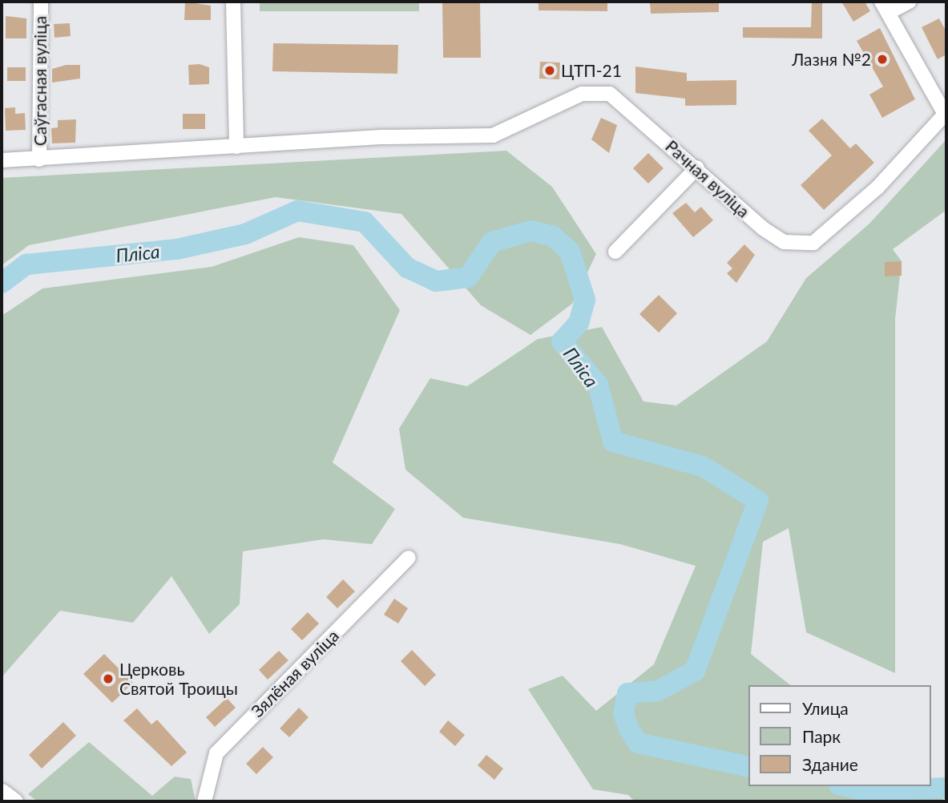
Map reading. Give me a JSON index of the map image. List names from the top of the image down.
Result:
{
  "streets": {
    "street": ["Саўгасная вуліца", "Рачная вуліца", "Зялёная вуліца"]
  },
  "water": ["Пліса"],
  "places": ["Лазня №2", "ЦТП-21", "Церковь Святой Троицы"],
  "legend": ["Улица", "Парк", "Здание"]
}
